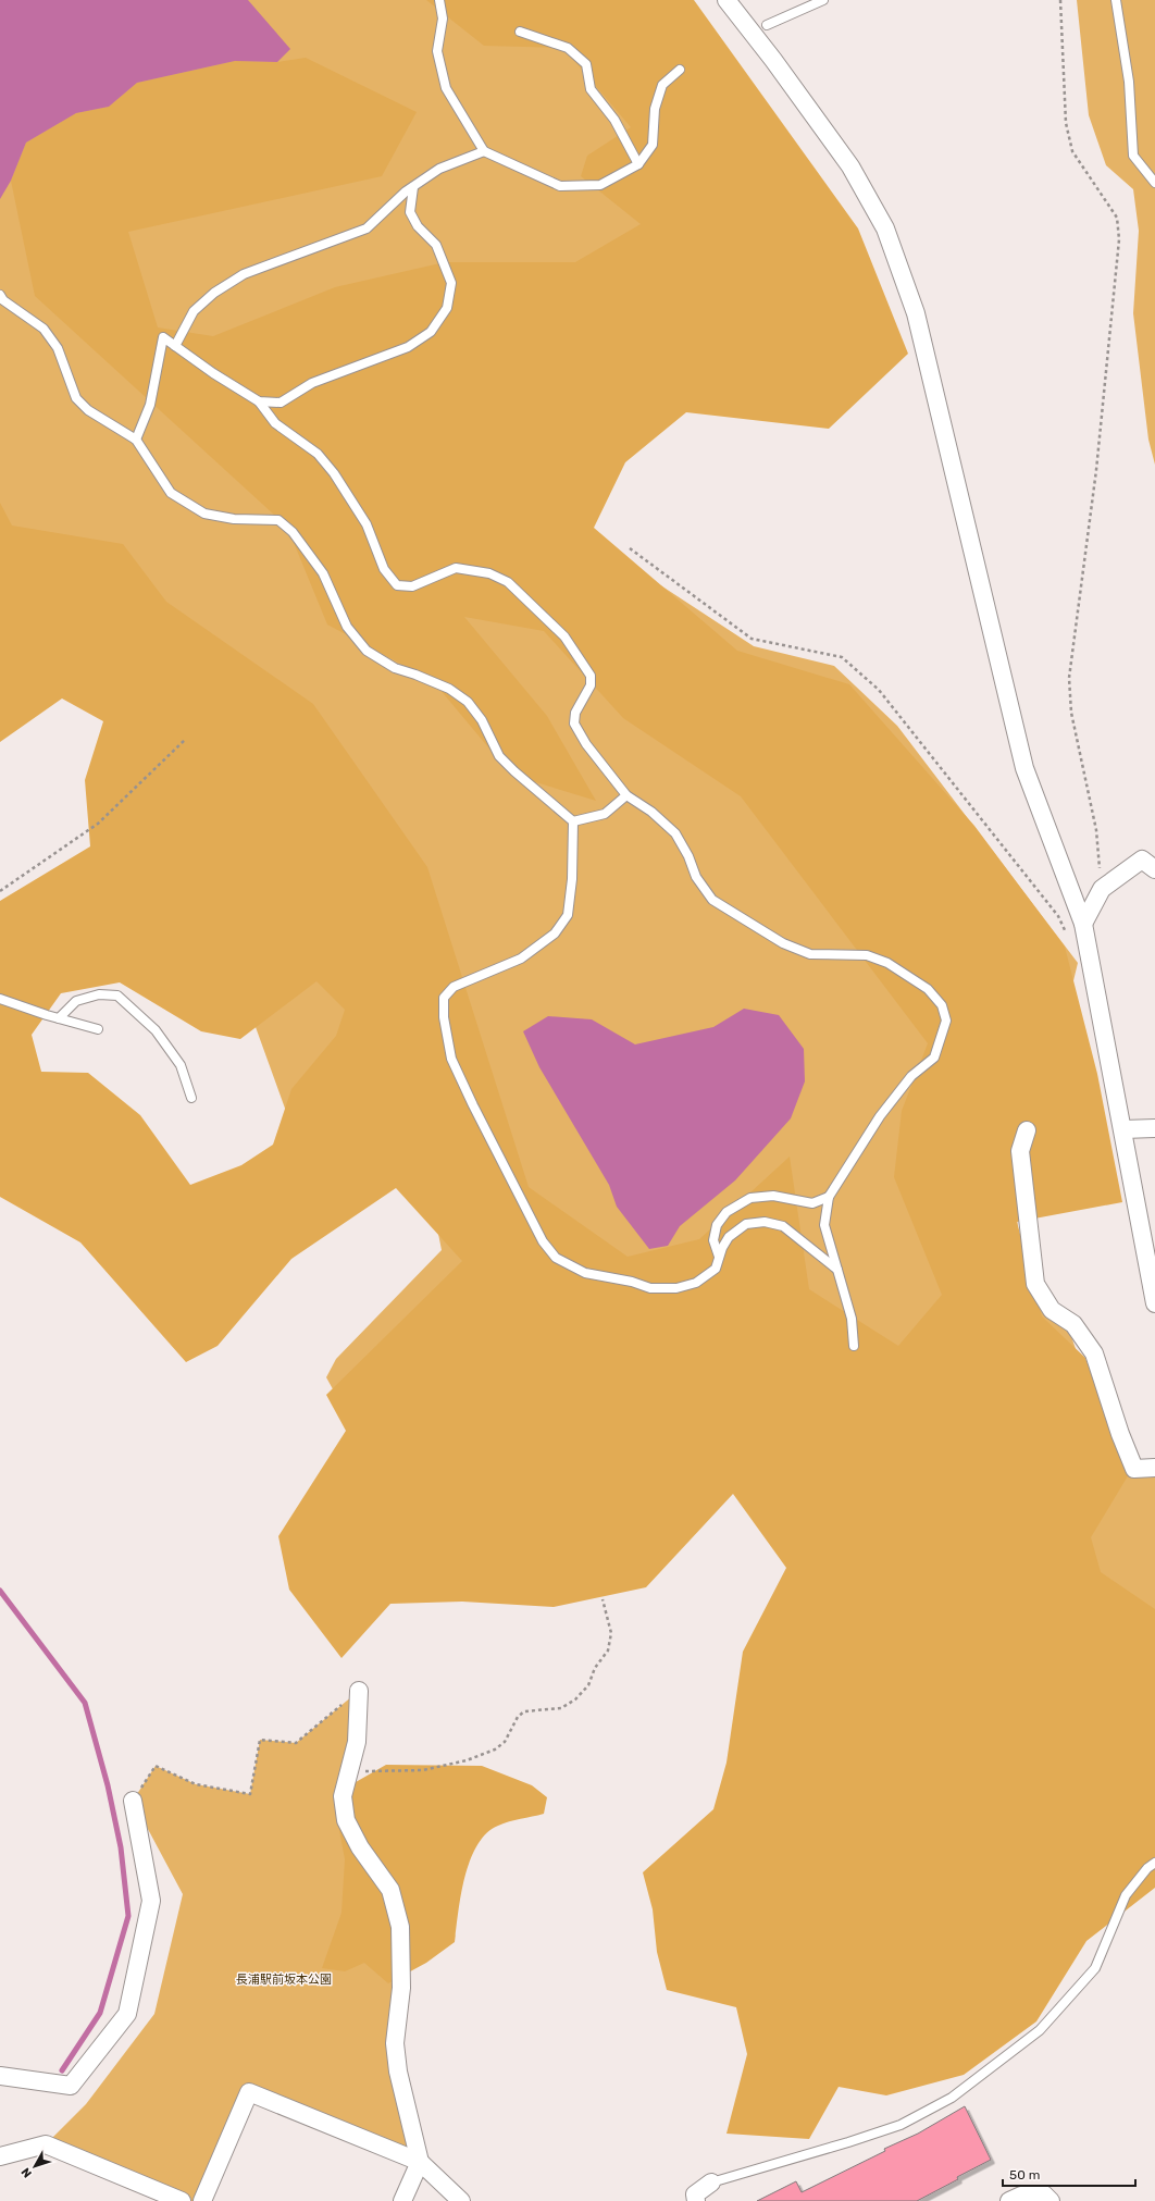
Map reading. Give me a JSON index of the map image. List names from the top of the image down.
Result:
{
  "parks": ["長浦駅前坂本公園"],
  "scale_bar": "50 m",
  "north": "bottom left"
}
